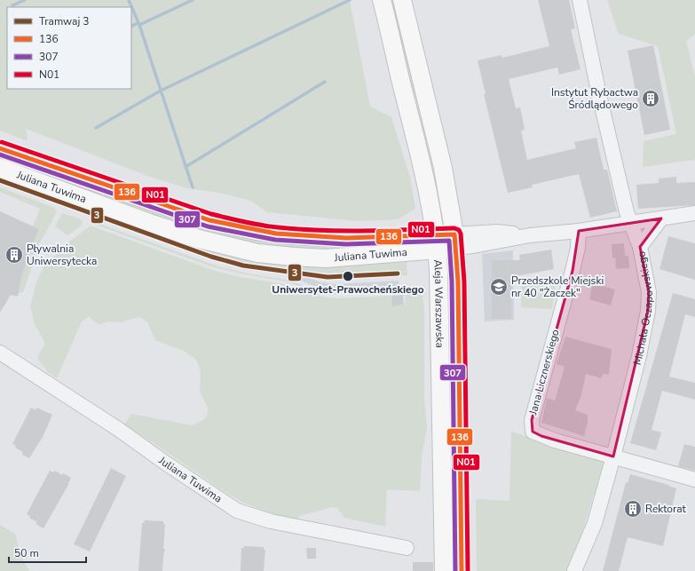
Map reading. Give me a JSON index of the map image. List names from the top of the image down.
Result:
{
  "streets": {
    "main road": ["Juliana Tuwima", "Aleja Warszawska"],
    "street": ["Michała Oczapowskiego", "Jana Licznerskiego"]
  },
  "crossings": [
    ["Juliana Tuwima", "Aleja Warszawska"],
    ["Michała Oczapowskiego", "Jana Licznerskiego"]
  ],
  "places": {
    "building": ["Instytut Rybactwa Śródlądowego", "Pływalnia Uniwersytecka", "Rektorat"],
    "other": ["Uniwersytet-Prawocheńskiego"],
    "school or university": ["Przedszkole Miejski nr 40 \"Żaczek\""]
  },
  "lines": [
    "transit line N01",
    "transit line 136",
    "transit line 307",
    "tram line 3"
  ],
  "legend": [
    "Tramwaj 3",
    "136",
    "307",
    "N01"
  ],
  "scale_bar": "50 m"
}
